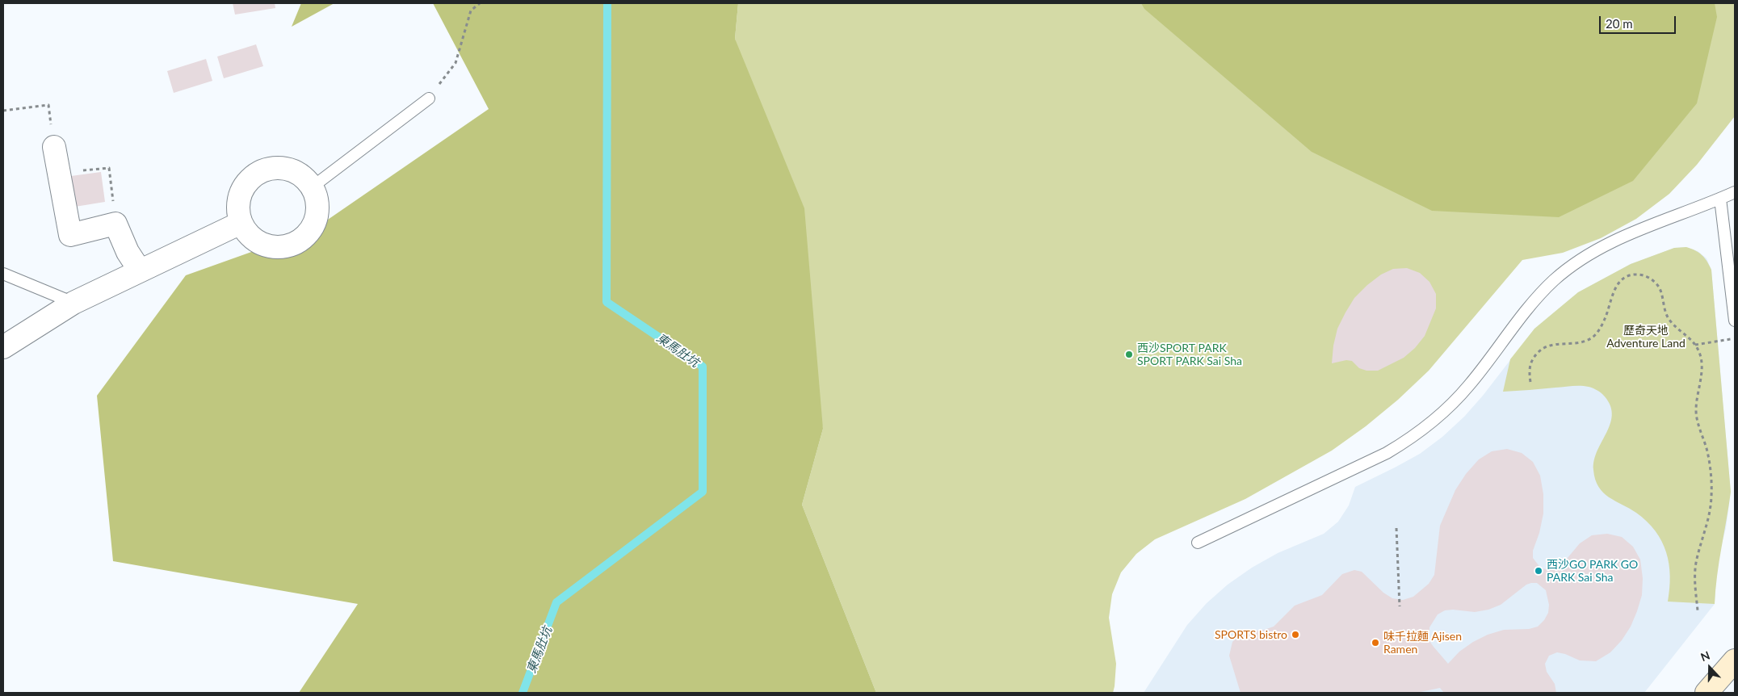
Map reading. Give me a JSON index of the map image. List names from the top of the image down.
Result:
{
  "water": ["東馬肚坑"],
  "parks": ["歷奇天地 Adventure Land"],
  "places": [
    "西沙SPORT PARK SPORT PARK Sai Sha",
    "西沙GO PARK GO PARK Sai Sha",
    "SPORTS bistro",
    "味千拉麵 Ajisen Ramen"
  ],
  "scale_bar": "20 m",
  "north": "top"
}
